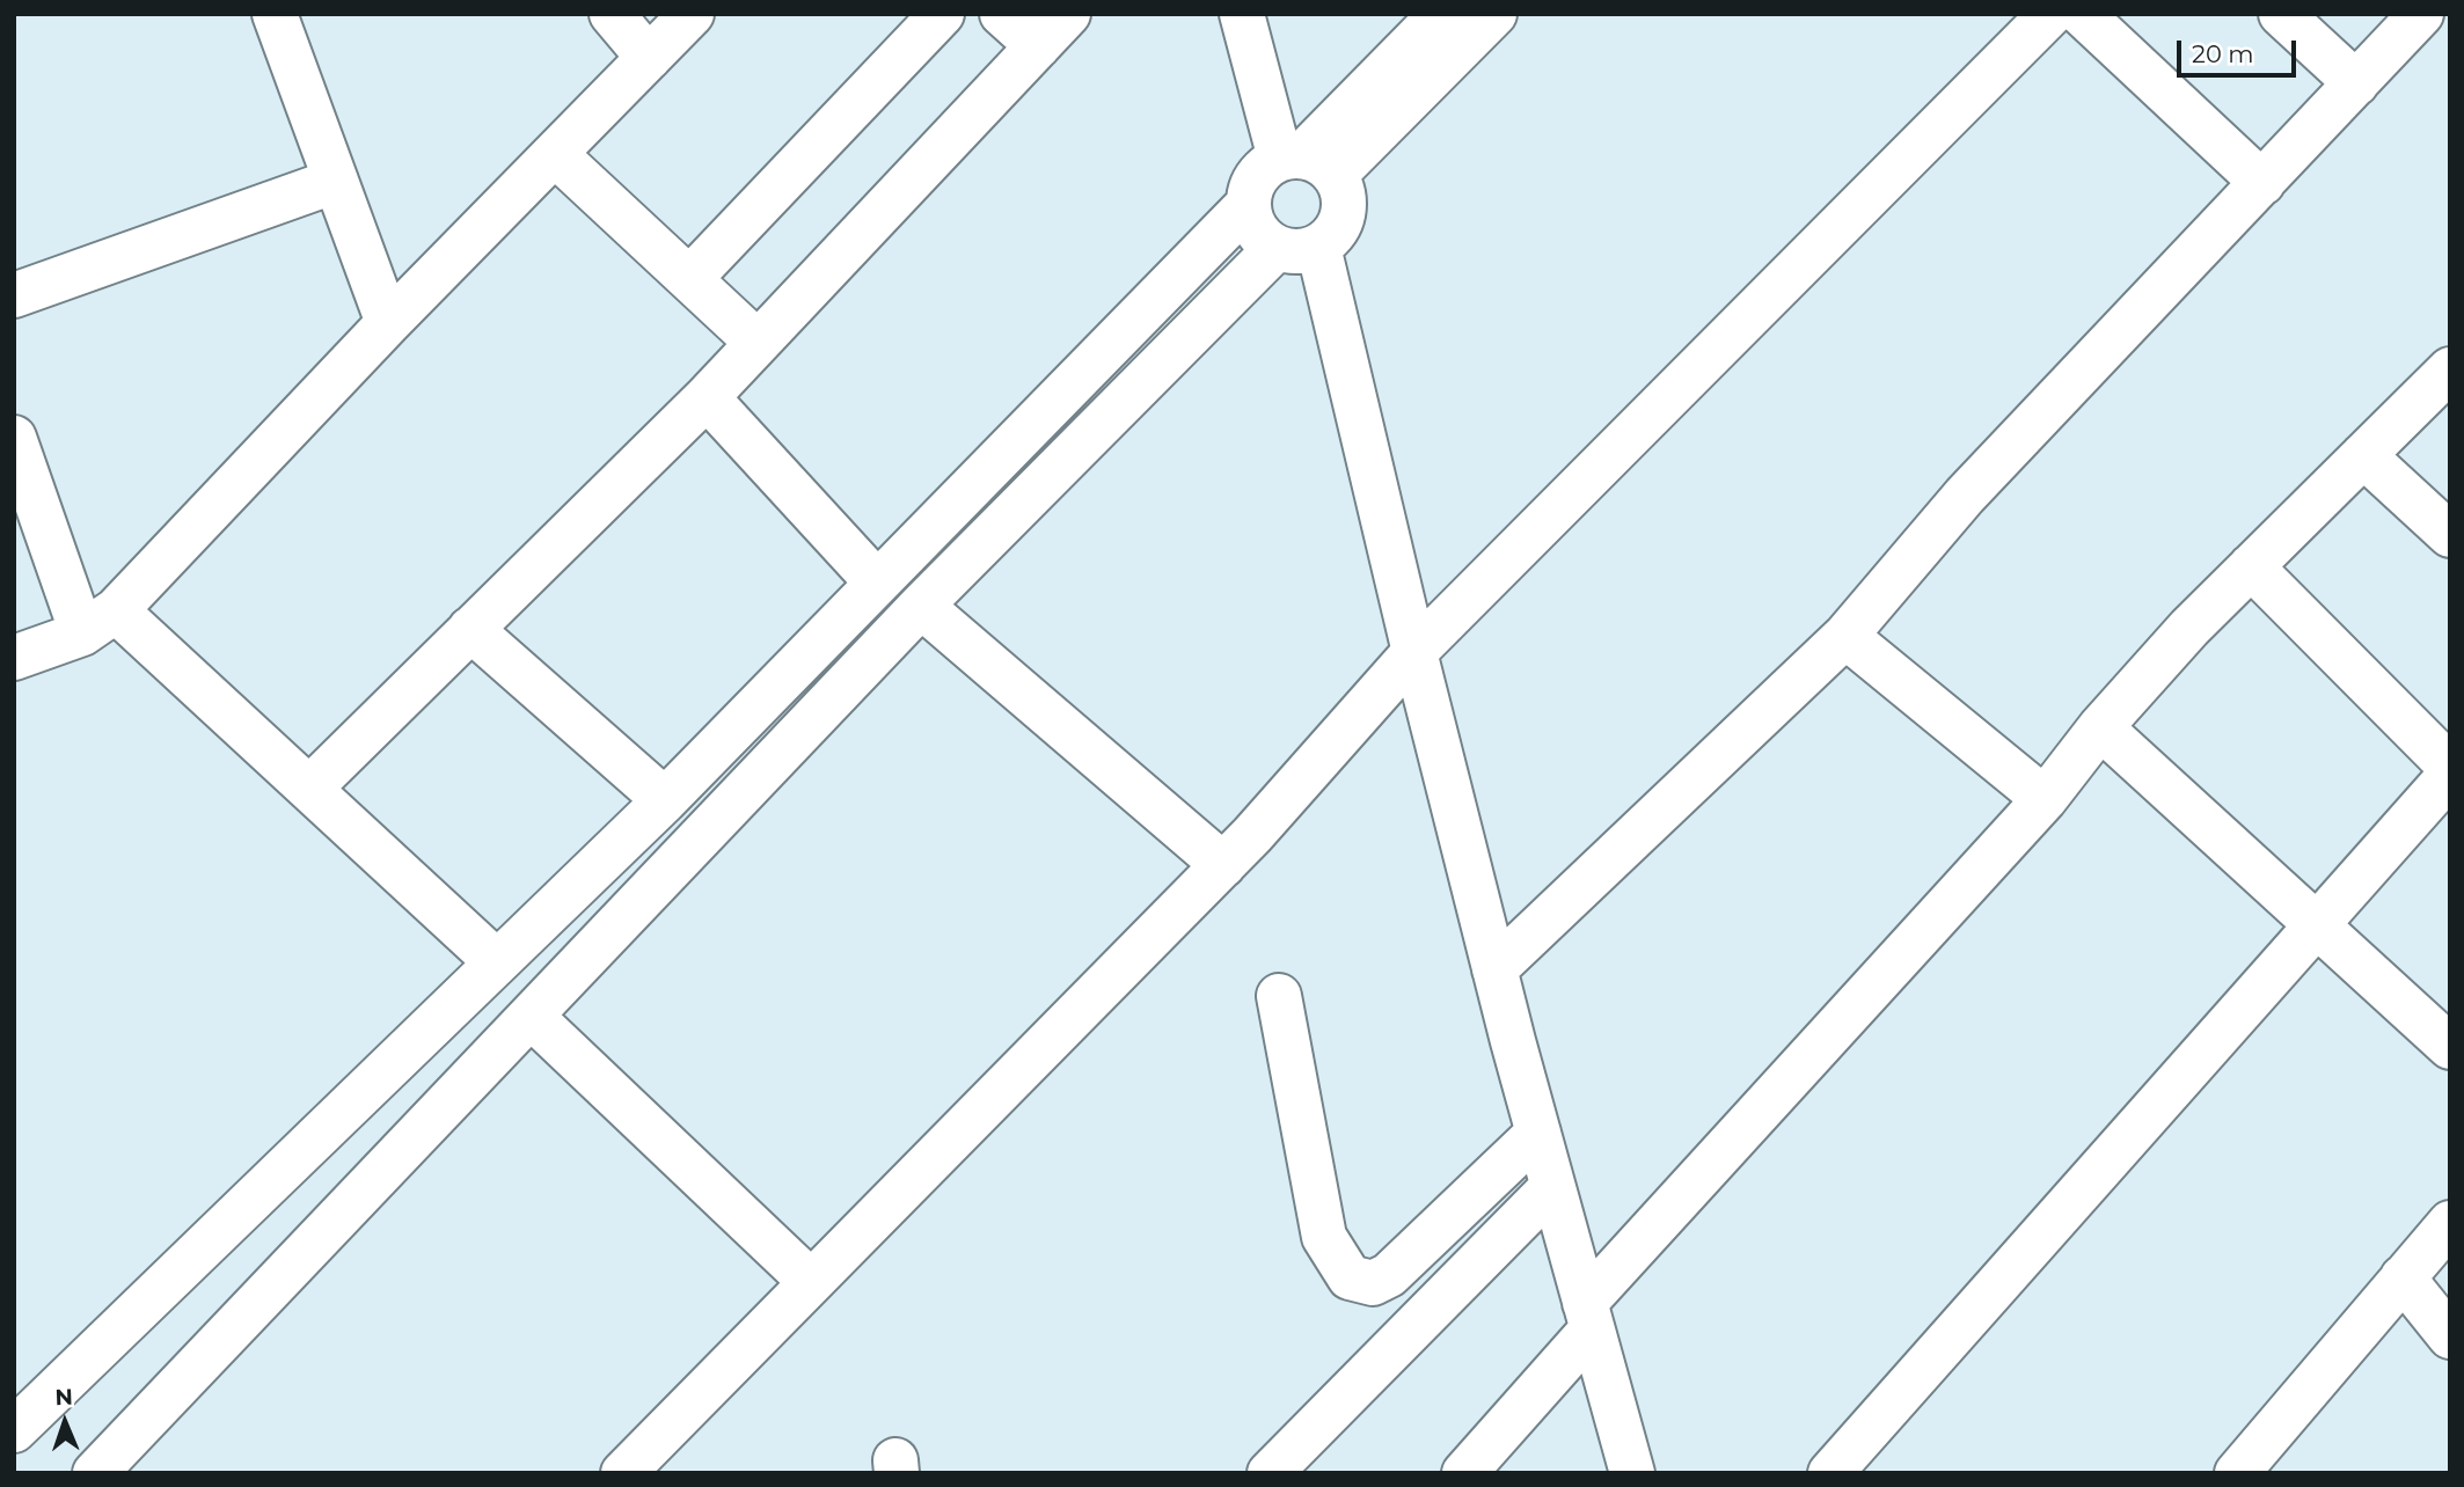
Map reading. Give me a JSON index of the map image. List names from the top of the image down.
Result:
{
  "scale_bar": "20 m",
  "north": "top"
}
